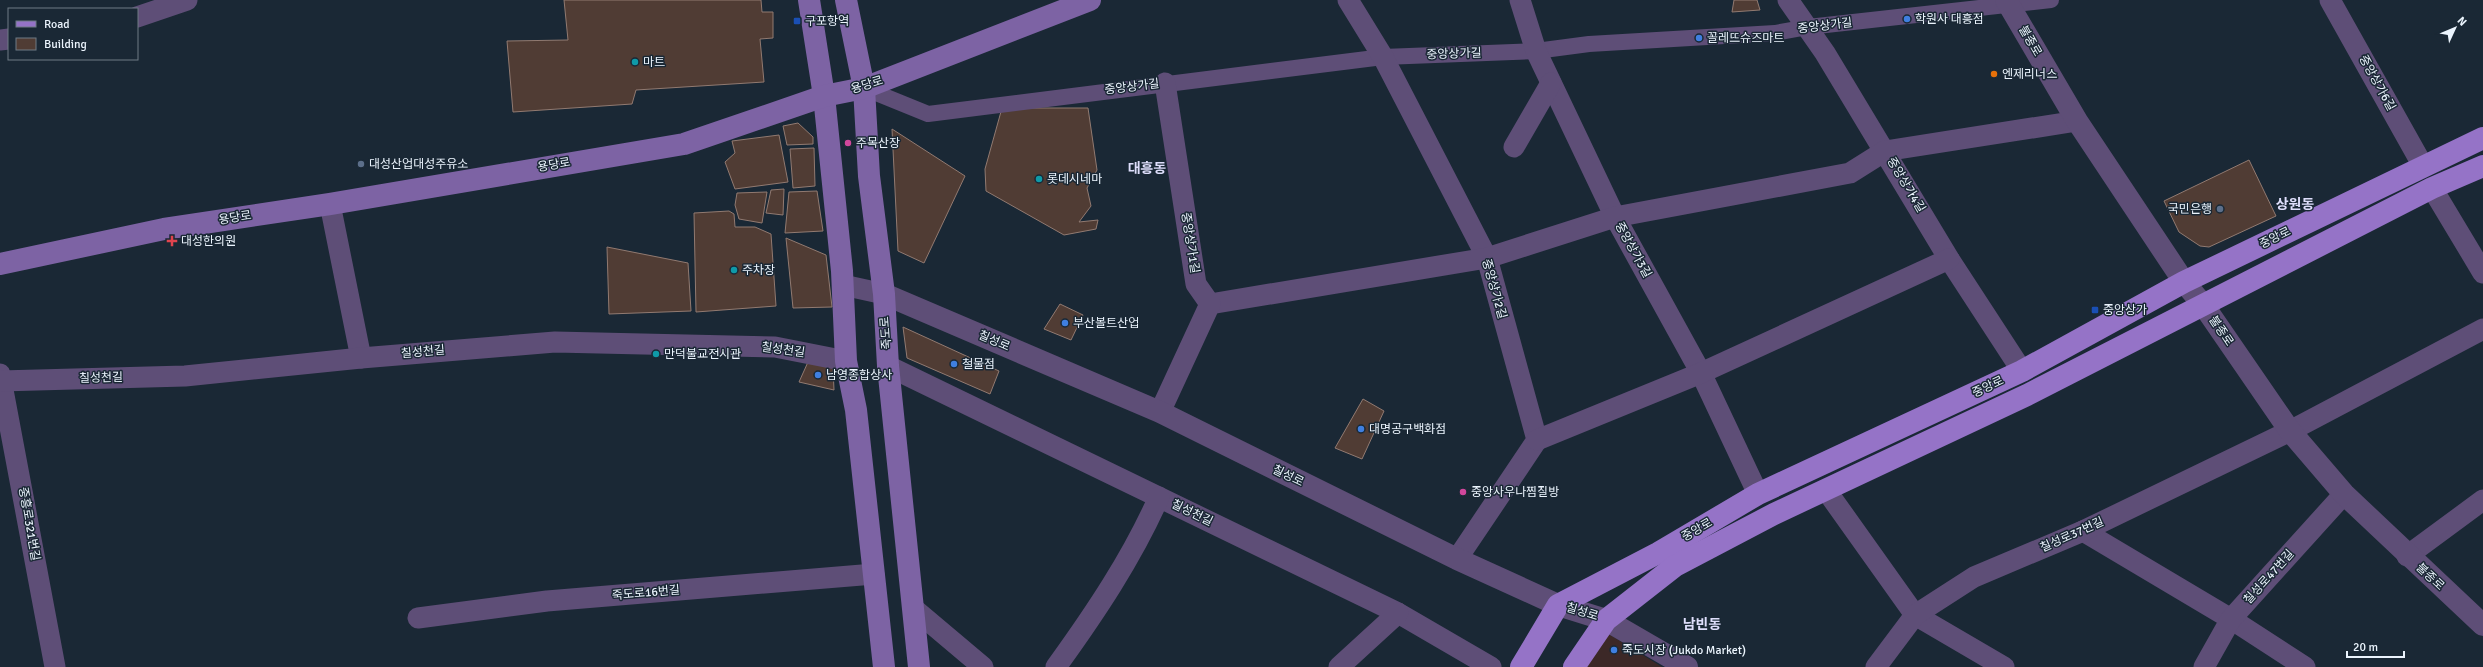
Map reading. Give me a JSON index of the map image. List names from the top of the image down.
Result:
{
  "streets": {
    "main road": ["용당로", "중앙로", "죽도로"],
    "street": [
      "중앙상가길",
      "불종로",
      "중앙상가6길",
      "중앙상가4길",
      "중앙상가1길",
      "중앙상가3길",
      "중앙상가2길",
      "칠성로",
      "칠성천길",
      "중흥로321번길",
      "칠성로37번길",
      "칠성로47번길",
      "죽도로16번길"
    ]
  },
  "crossings": [
    ["중앙상가길", "불종로"],
    ["중앙상가길", "용당로"],
    ["중앙상가길", "중앙상가4길"],
    ["중앙상가길", "중앙상가1길"],
    ["중앙상가길", "중앙상가3길"],
    ["중앙상가길", "중앙상가2길"],
    ["중앙상가길", "죽도로"],
    ["불종로", "중앙로"],
    ["불종로", "칠성로37번길"],
    ["불종로", "칠성로47번길"],
    ["중앙상가6길", "중앙로"],
    ["용당로", "죽도로"],
    ["중앙상가4길", "중앙로"],
    ["중앙로", "중앙상가3길"],
    ["중앙로", "칠성로"],
    ["죽도로", "칠성로"],
    ["죽도로", "칠성천길"],
    ["칠성천길", "중흥로321번길"]
  ],
  "districts": ["대흥동", "상원동", "남빈동"],
  "places": {
    "other": [
      "학원사 대흥점",
      "꼴레뜨슈즈마트",
      "마트",
      "엔제리너스",
      "주목산장",
      "대성산업대성주유소",
      "롯데시네마",
      "국민은행",
      "주차장",
      "부산볼트산업",
      "만덕불교전시관",
      "철물점",
      "남영종합상사",
      "대명공구백화점",
      "중앙사우나찜질방",
      "죽도시장 (Jukdo Market)"
    ],
    "transit": ["구포항역", "중앙상가"],
    "health": ["대성한의원"]
  },
  "legend": ["Road", "Building"],
  "scale_bar": "20 m",
  "north": "top right"
}
